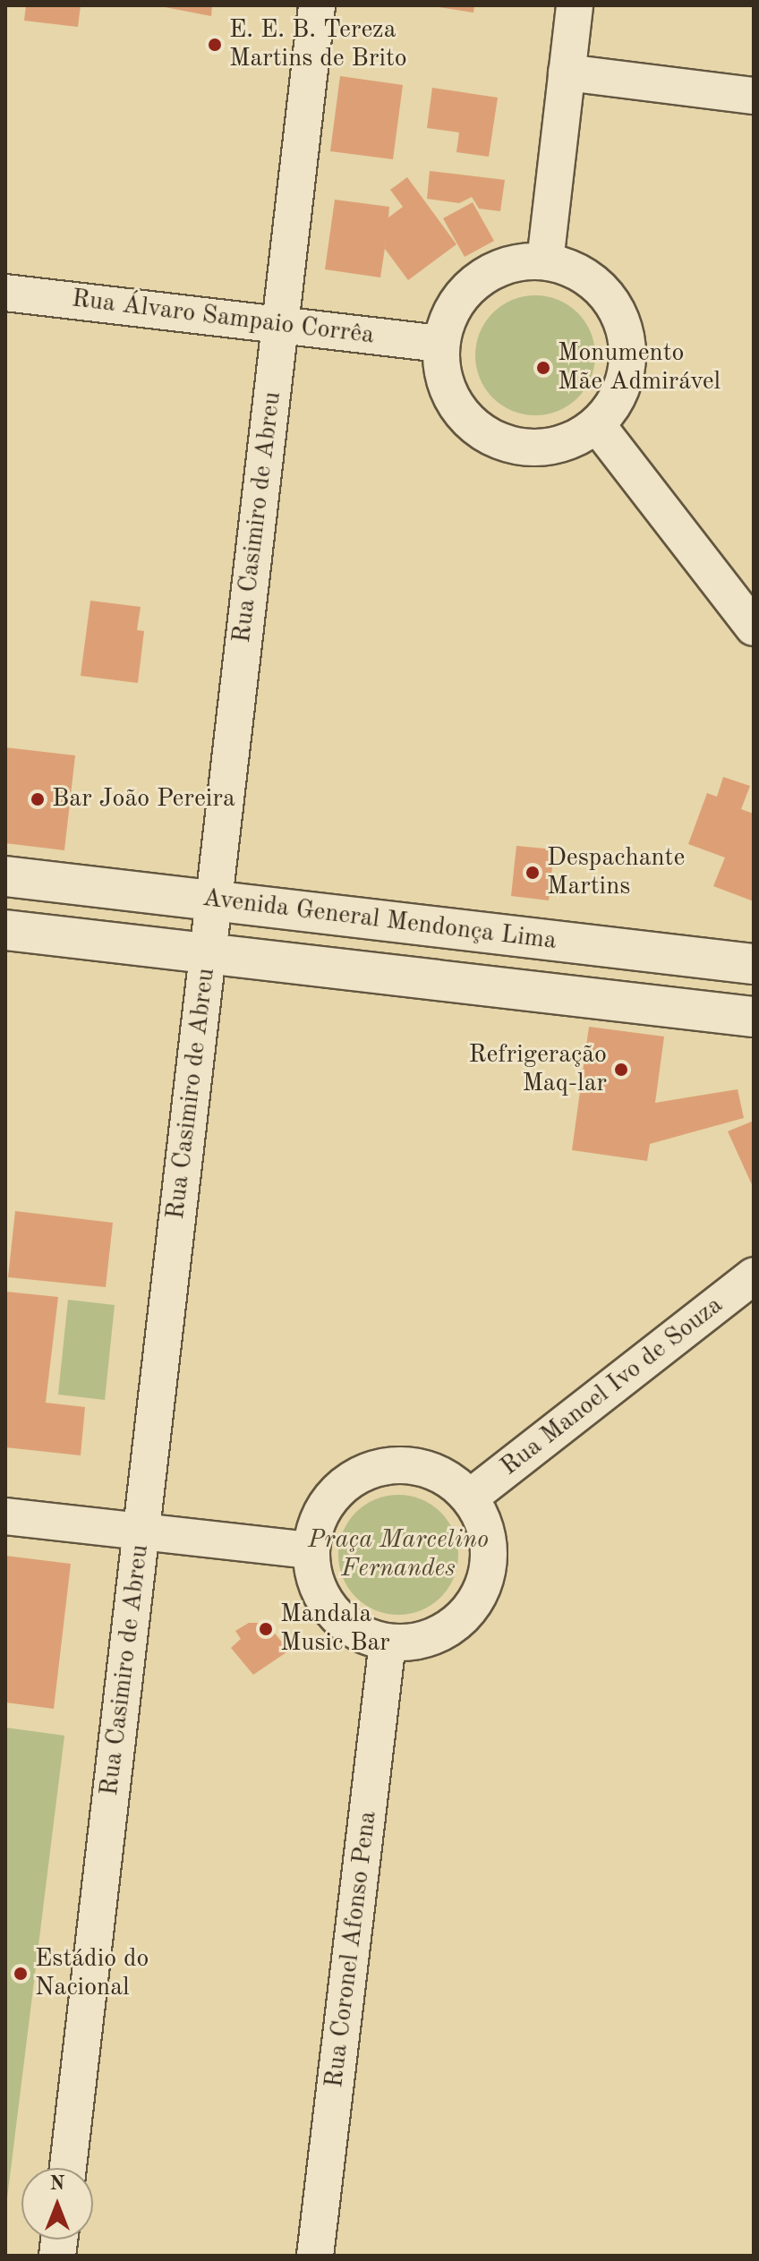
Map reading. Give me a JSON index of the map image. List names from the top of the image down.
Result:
{
  "streets": {
    "street": [
      "Rua Álvaro Sampaio Corrêa",
      "Rua Casimiro de Abreu",
      "Avenida General Mendonça Lima",
      "Rua Manoel Ivo de Souza",
      "Rua Coronel Afonso Pena"
    ]
  },
  "crossings": [
    ["Rua Álvaro Sampaio Corrêa", "Rua Casimiro de Abreu"],
    ["Rua Casimiro de Abreu", "Avenida General Mendonça Lima"],
    ["Rua Manoel Ivo de Souza", "Rua Coronel Afonso Pena"]
  ],
  "parks": ["Praça Marcelino Fernandes"],
  "places": [
    "E. E. B. Tereza Martins de Brito",
    "Monumento Mãe Admirável",
    "Bar João Pereira",
    "Despachante Martins",
    "Refrigeração Maq-lar",
    "Mandala Music Bar",
    "Estádio do Nacional"
  ],
  "north": "top"
}
